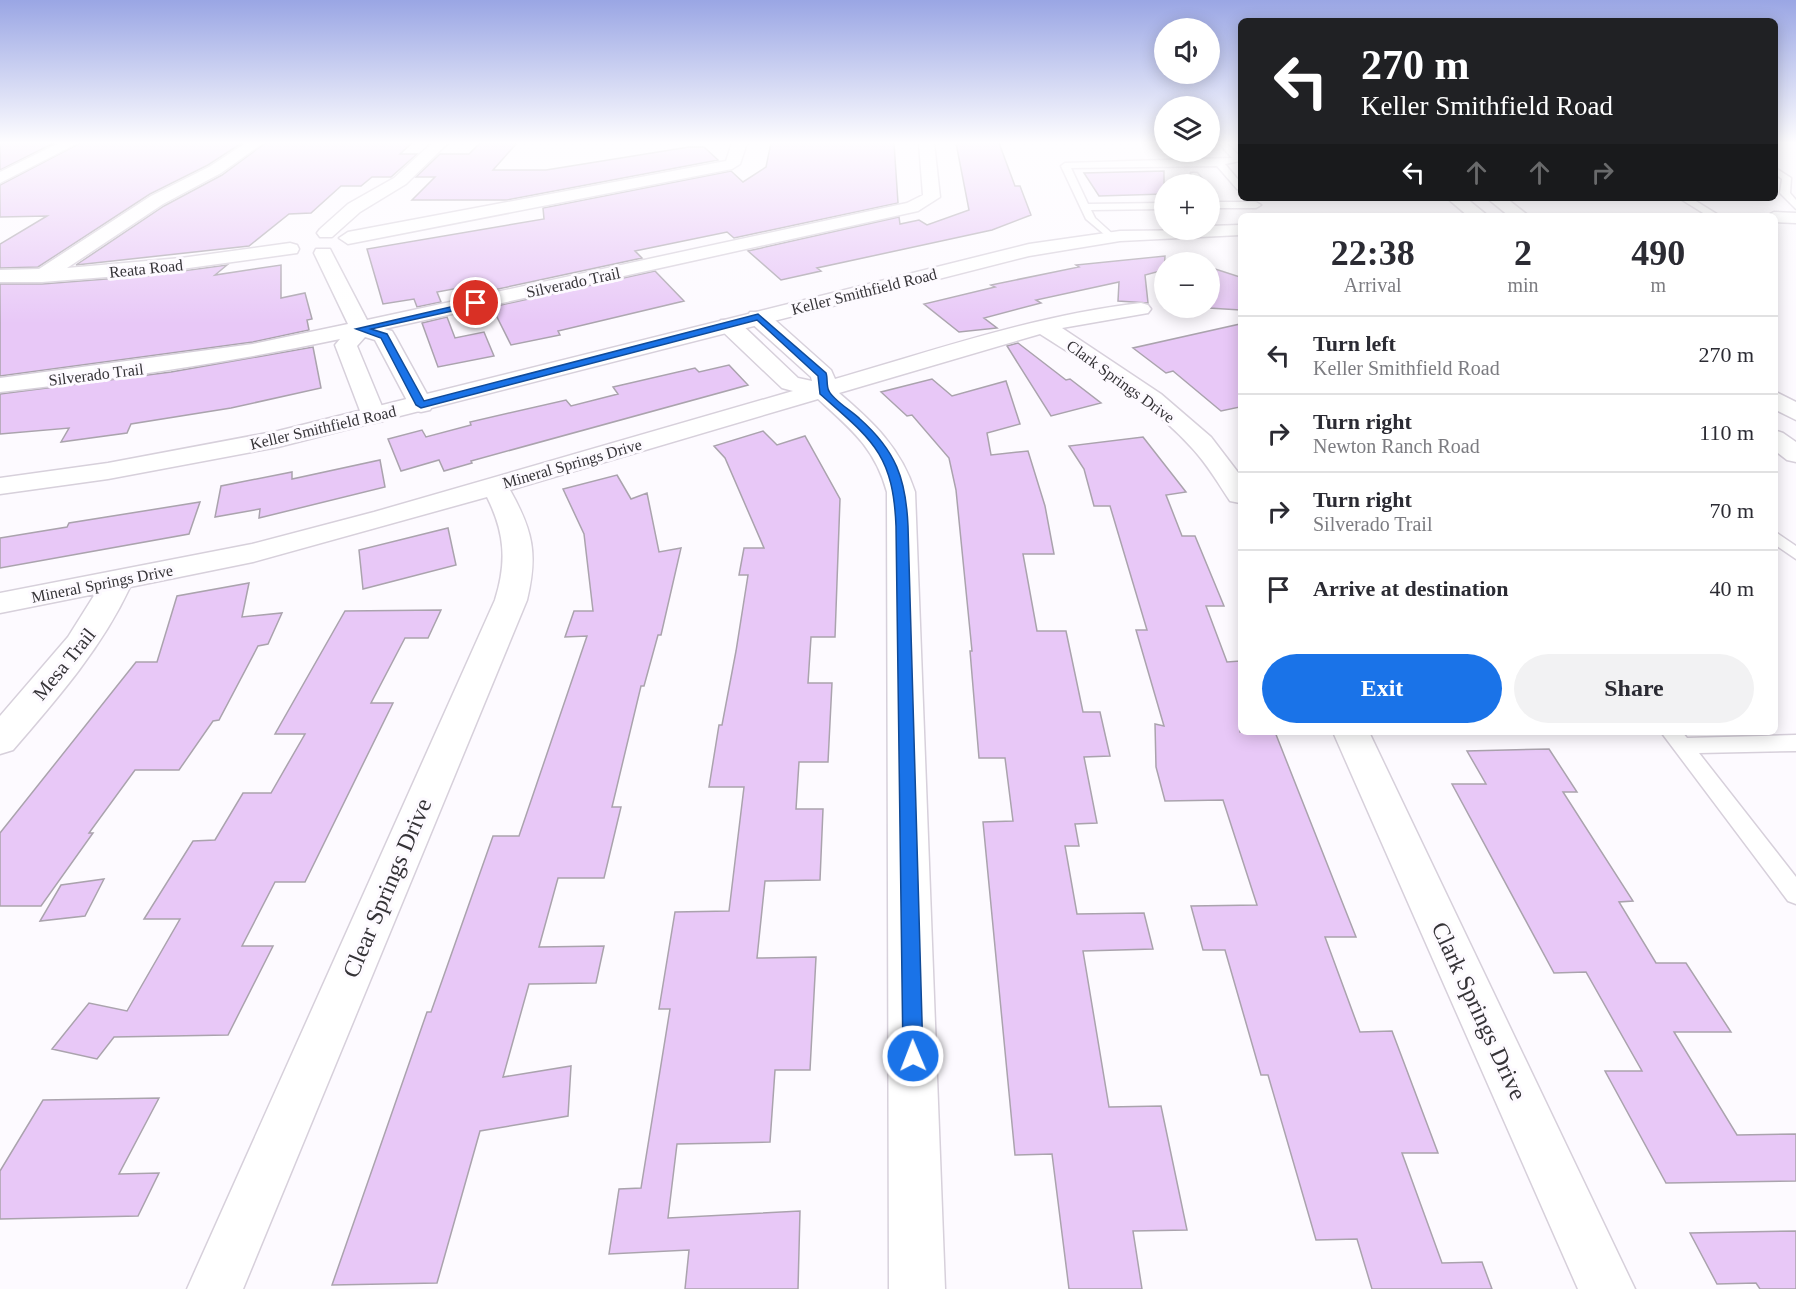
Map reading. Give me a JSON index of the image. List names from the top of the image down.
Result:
{
  "streets": {
    "street": [
      "Reata Road",
      "Silverado Trail",
      "Keller Smithfield Road",
      "Clark Springs Drive",
      "Mineral Springs Drive",
      "Mesa Trail",
      "Clear Springs Drive"
    ]
  },
  "crossings": [
    ["Clark Springs Drive", "Mineral Springs Drive"],
    ["Mineral Springs Drive", "Mesa Trail"],
    ["Mineral Springs Drive", "Clear Springs Drive"]
  ],
  "page": {
    "map_buttons": ["+", "−"],
    "turn": ["270 m", "Keller Smithfield Road"],
    "eta": [
      "22:38",
      "Arrival",
      "2",
      "min",
      "490",
      "m"
    ],
    "list": [
      {
        "name": "Turn left",
        "note": "Keller Smithfield Road",
        "value": "270 m"
      },
      {
        "name": "Turn right",
        "note": "Newton Ranch Road",
        "value": "110 m"
      },
      {
        "name": "Turn right",
        "note": "Silverado Trail",
        "value": "70 m"
      },
      {
        "name": "Arrive at destination",
        "value": "40 m"
      }
    ],
    "buttons": ["Exit", "Share"]
  }
}
